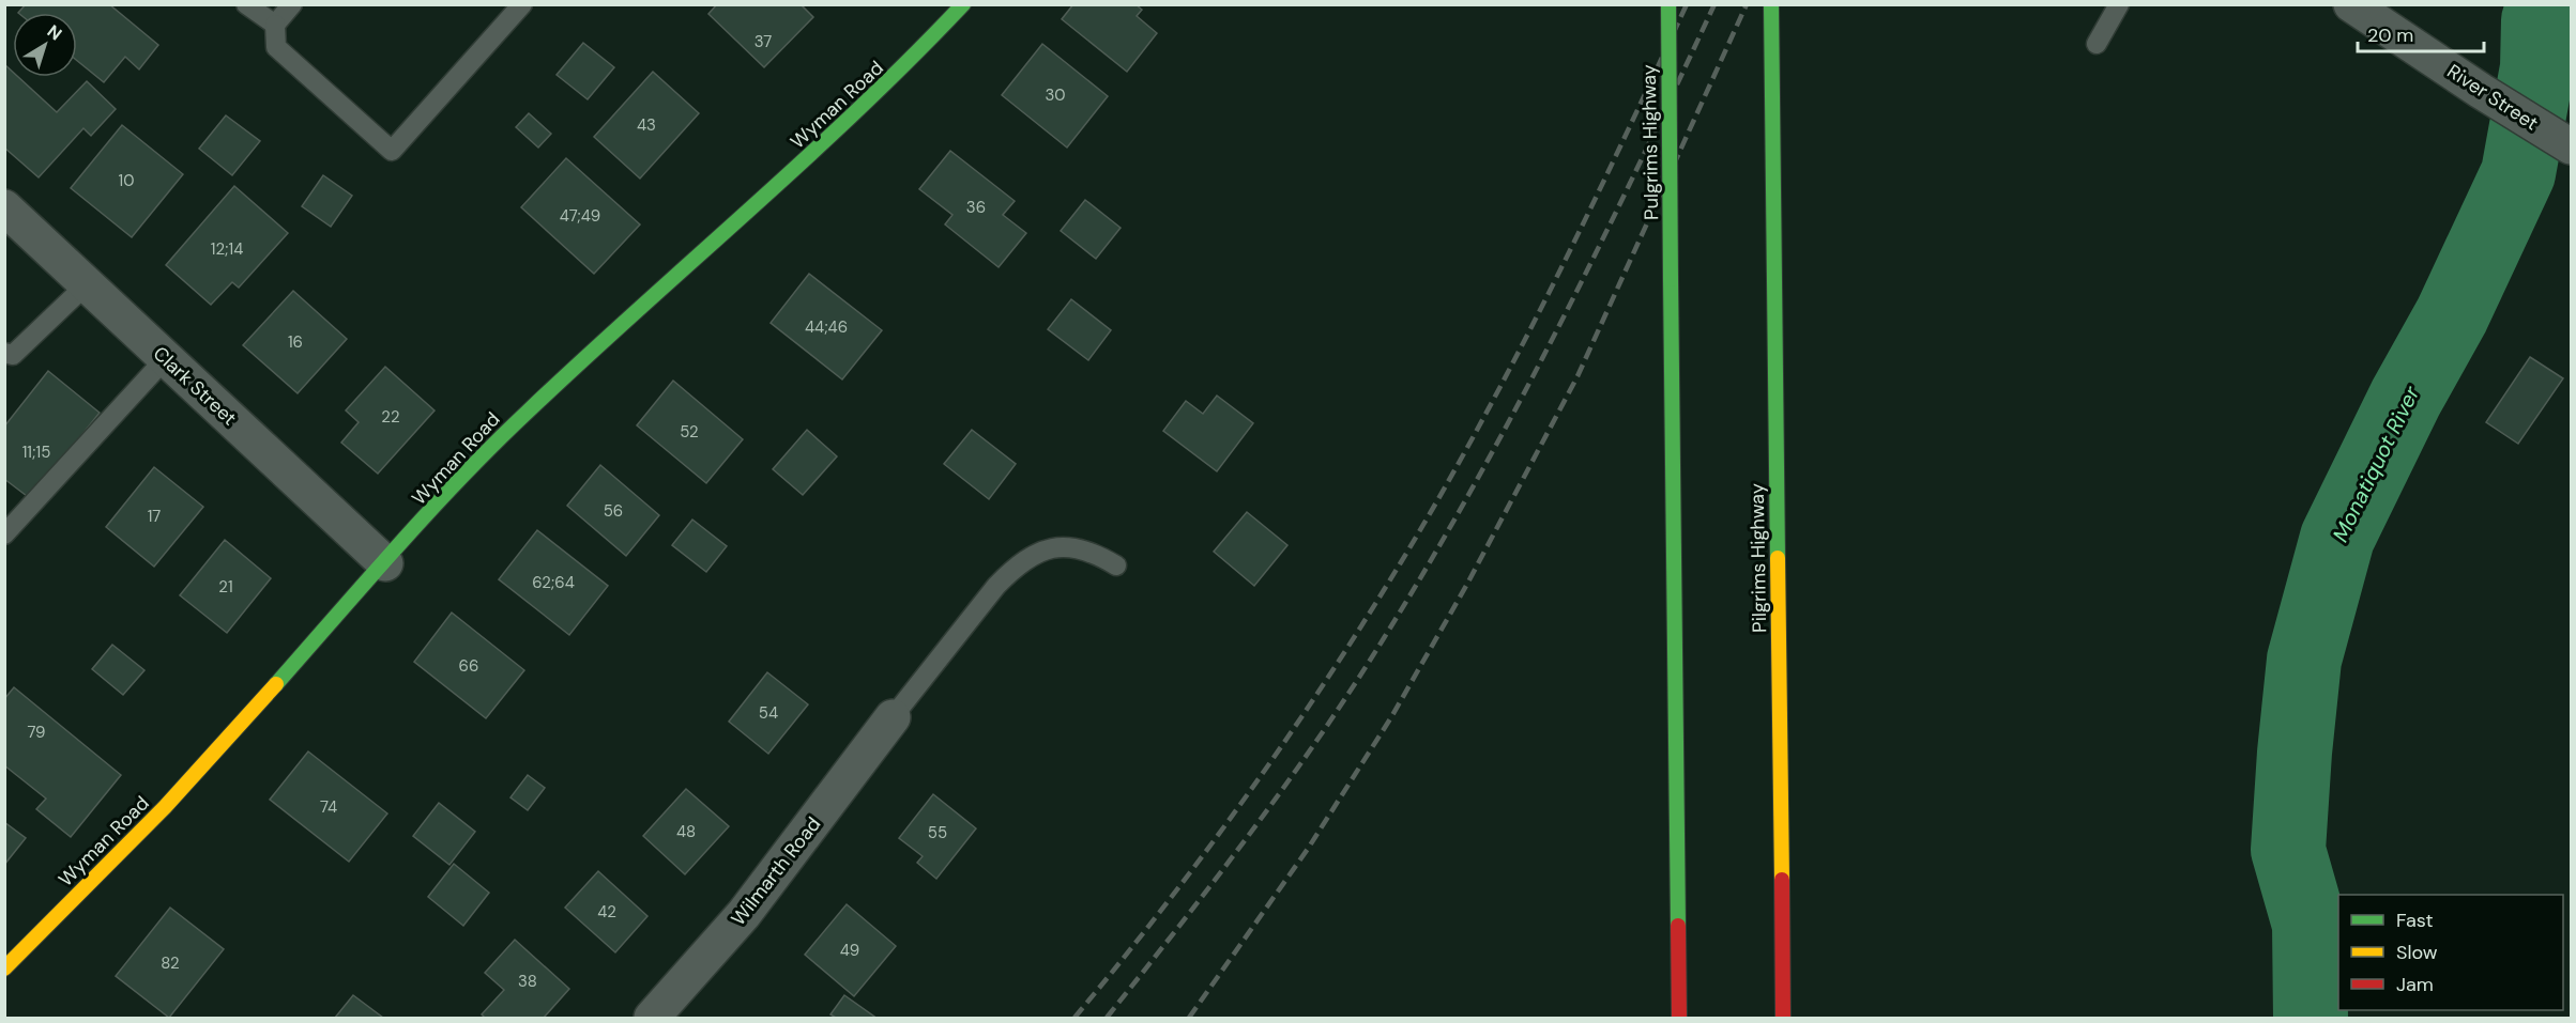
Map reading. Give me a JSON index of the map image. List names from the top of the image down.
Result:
{
  "streets": {
    "main road": ["Wyman Road", "Pulgrims Highway", "Pilgrims Highway"],
    "street": ["River Street", "Clark Street", "Wilmarth Road"]
  },
  "crossings": [
    ["Wyman Road", "Clark Street"]
  ],
  "water": ["Monatiquot River"],
  "house_numbers": [
    "37",
    "30",
    "43",
    "10",
    "36",
    "47;49",
    "12;14",
    "44;46",
    "16",
    "22",
    "52",
    "11;15",
    "56",
    "17",
    "62;64",
    "21",
    "66",
    "54",
    "79",
    "74",
    "48",
    "55",
    "42",
    "49",
    "82",
    "38"
  ],
  "legend": ["Fast", "Slow", "Jam"],
  "scale_bar": "20 m",
  "north": "top right"
}
